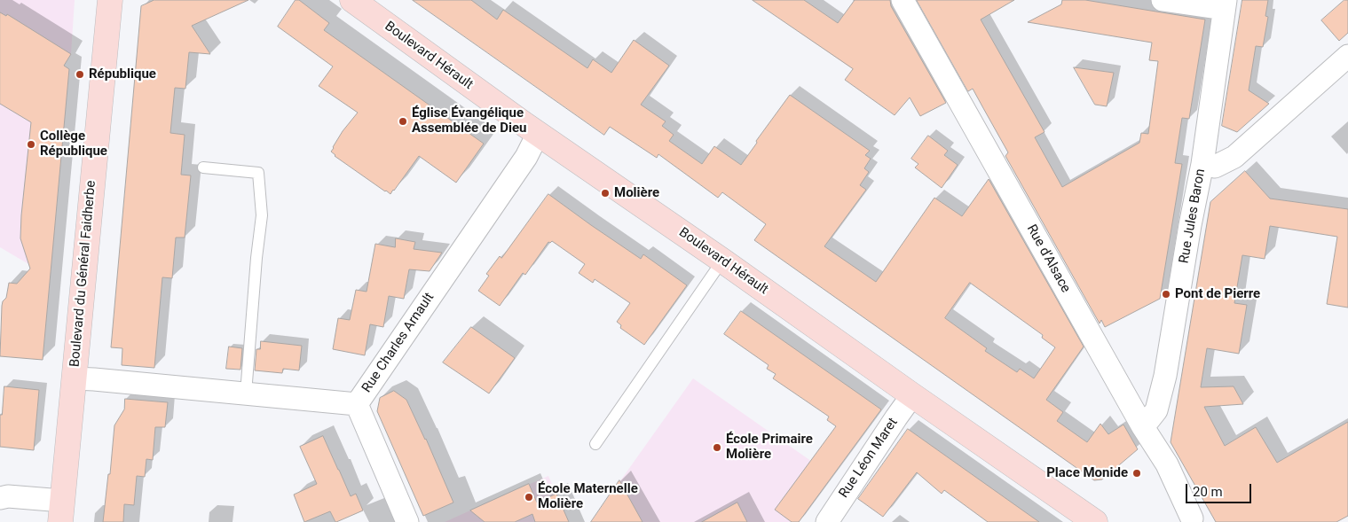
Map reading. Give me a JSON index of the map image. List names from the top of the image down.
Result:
{
  "streets": {
    "main road": ["Boulevard Hérault", "Boulevard du Général Faidherbe"],
    "street": [
      "Rue Jules Baron",
      "Rue d’Alsace",
      "Rue Charles Arnault",
      "Rue Léon Maret"
    ]
  },
  "crossings": [
    ["Boulevard Hérault", "Rue Charles Arnault"],
    ["Boulevard Hérault", "Rue Léon Maret"],
    ["Rue Jules Baron", "Rue d’Alsace"],
    ["Boulevard du Général Faidherbe", "Rue Charles Arnault"]
  ],
  "places": [
    "République",
    "Église Évangélique Assemblée de Dieu",
    "Collège République",
    "Molière",
    "Pont de Pierre",
    "École Primaire Molière",
    "Place Monide",
    "École Maternelle Molière"
  ],
  "scale_bar": "20 m"
}
